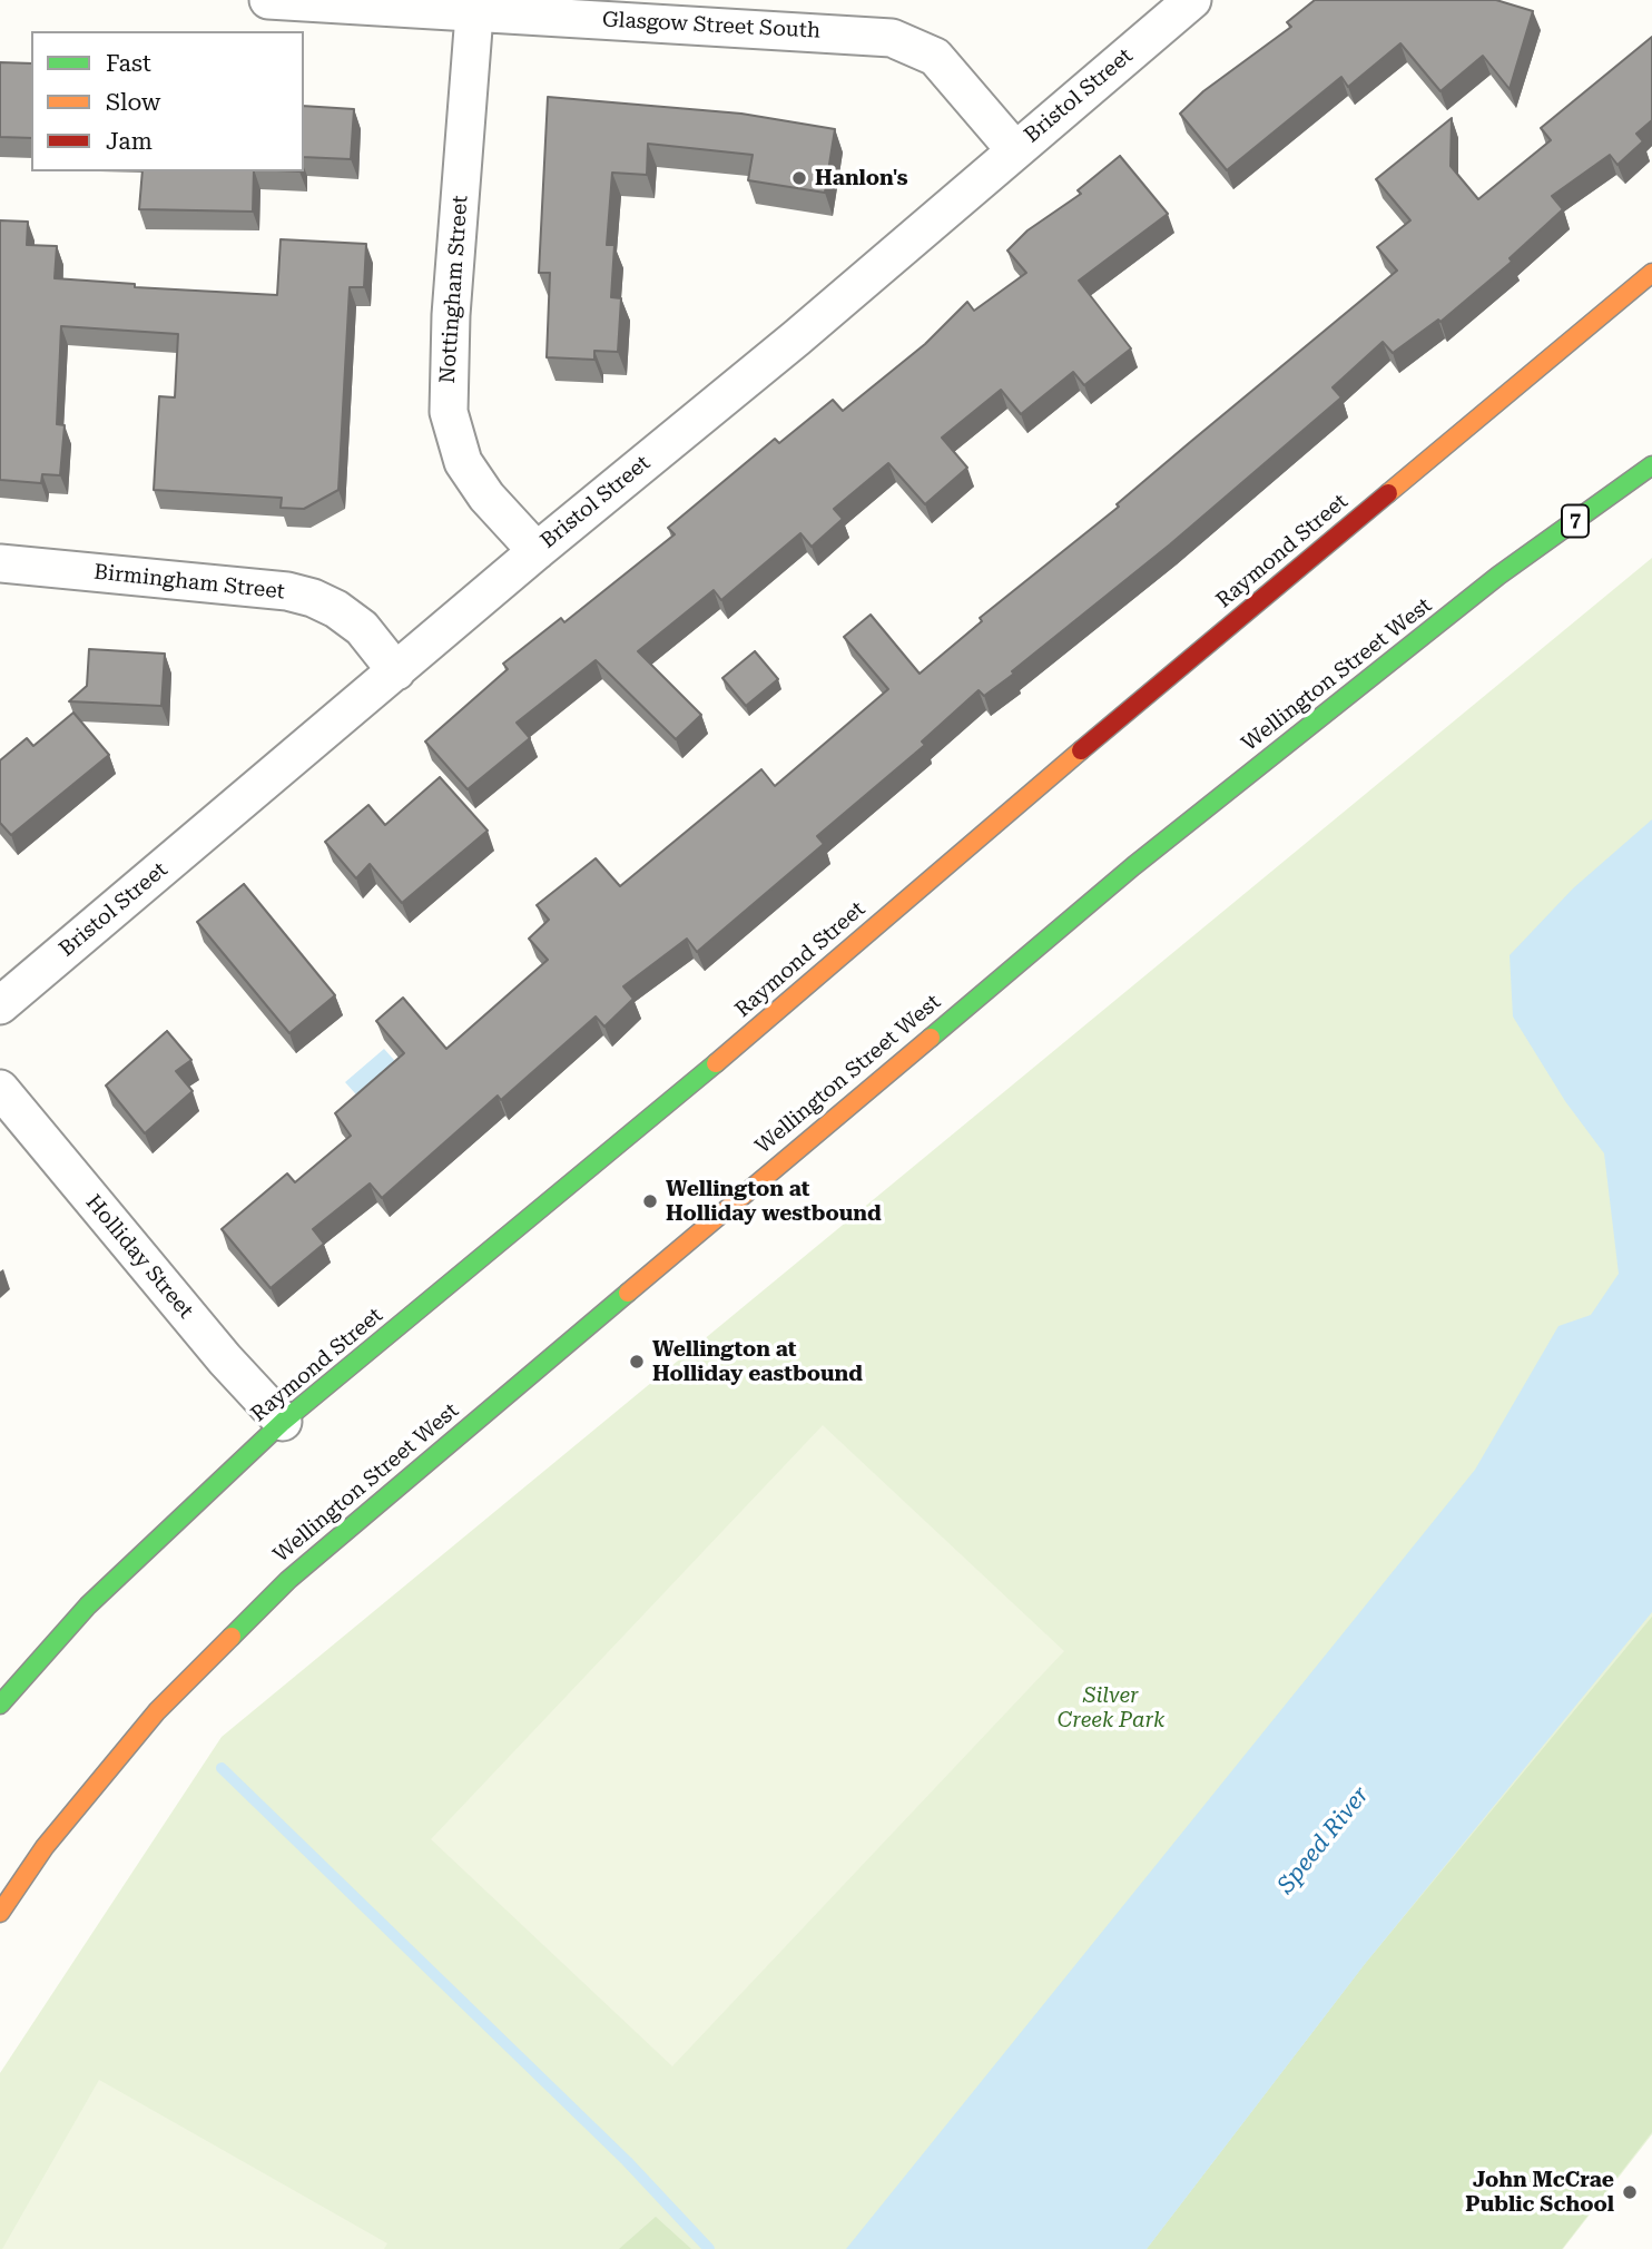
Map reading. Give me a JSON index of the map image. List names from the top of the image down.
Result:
{
  "streets": {
    "main road": ["7", "Raymond Street", "Wellington Street West"],
    "street": [
      "Glasgow Street South",
      "Bristol Street",
      "Nottingham Street",
      "Birmingham Street",
      "Holliday Street"
    ]
  },
  "crossings": [
    ["Glasgow Street South", "Bristol Street"],
    ["Glasgow Street South", "Nottingham Street"],
    ["Bristol Street", "Nottingham Street"],
    ["Bristol Street", "Birmingham Street"],
    ["Raymond Street", "Holliday Street"]
  ],
  "water": ["Speed River"],
  "parks": ["Silver Creek Park"],
  "places": [
    "Hanlon's",
    "Wellington at Holliday westbound",
    "Wellington at Holliday eastbound",
    "John McCrae Public School"
  ],
  "legend": ["Fast", "Slow", "Jam"]
}
